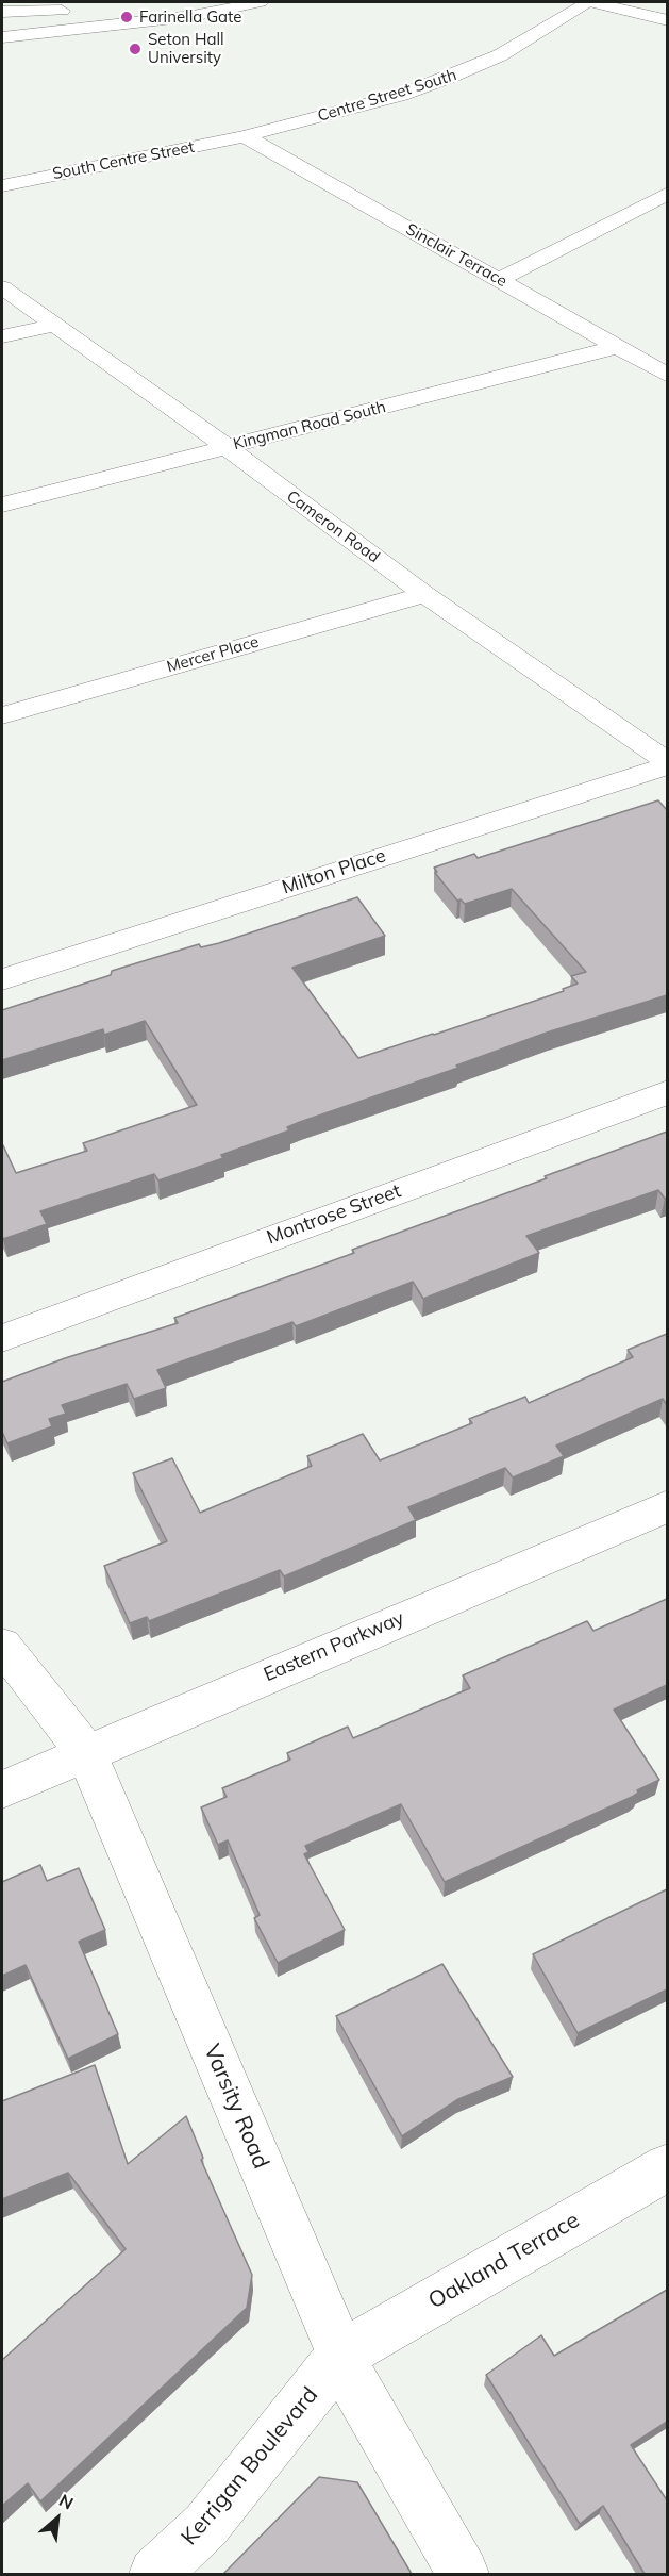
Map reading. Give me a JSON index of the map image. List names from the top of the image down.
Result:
{
  "streets": {
    "street": [
      "Centre Street South",
      "South Centre Street",
      "Sinclair Terrace",
      "Kingman Road South",
      "Cameron Road",
      "Mercer Place",
      "Milton Place",
      "Montrose Street",
      "Eastern Parkway",
      "Varsity Road",
      "Oakland Terrace",
      "Kerrigan Boulevard"
    ]
  },
  "crossings": [
    ["Centre Street South", "South Centre Street"],
    ["Centre Street South", "Sinclair Terrace"],
    ["South Centre Street", "Sinclair Terrace"],
    ["Sinclair Terrace", "Kingman Road South"],
    ["Kingman Road South", "Cameron Road"],
    ["Cameron Road", "Mercer Place"],
    ["Cameron Road", "Milton Place"],
    ["Eastern Parkway", "Varsity Road"],
    ["Varsity Road", "Oakland Terrace"],
    ["Varsity Road", "Kerrigan Boulevard"],
    ["Oakland Terrace", "Kerrigan Boulevard"]
  ],
  "places": ["Farinella Gate", "Seton Hall University"],
  "north": "top right"
}
